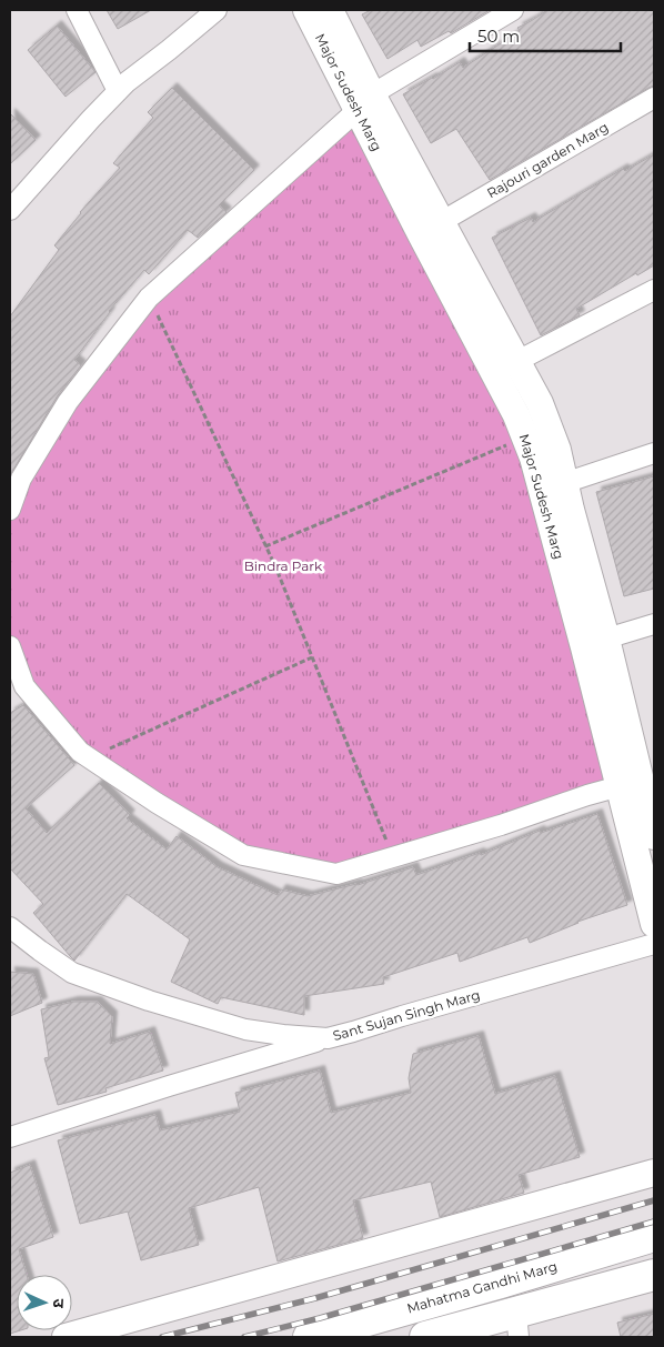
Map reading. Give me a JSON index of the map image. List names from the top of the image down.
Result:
{
  "streets": {
    "main road": ["Mahatma Gandhi Marg"],
    "street": ["Major Sudesh Marg", "Rajouri garden Marg", "Sant Sujan Singh Marg"]
  },
  "crossings": [
    ["Major Sudesh Marg", "Rajouri garden Marg"]
  ],
  "parks": ["Bindra Park"],
  "scale_bar": "50 m",
  "north": "right"
}
